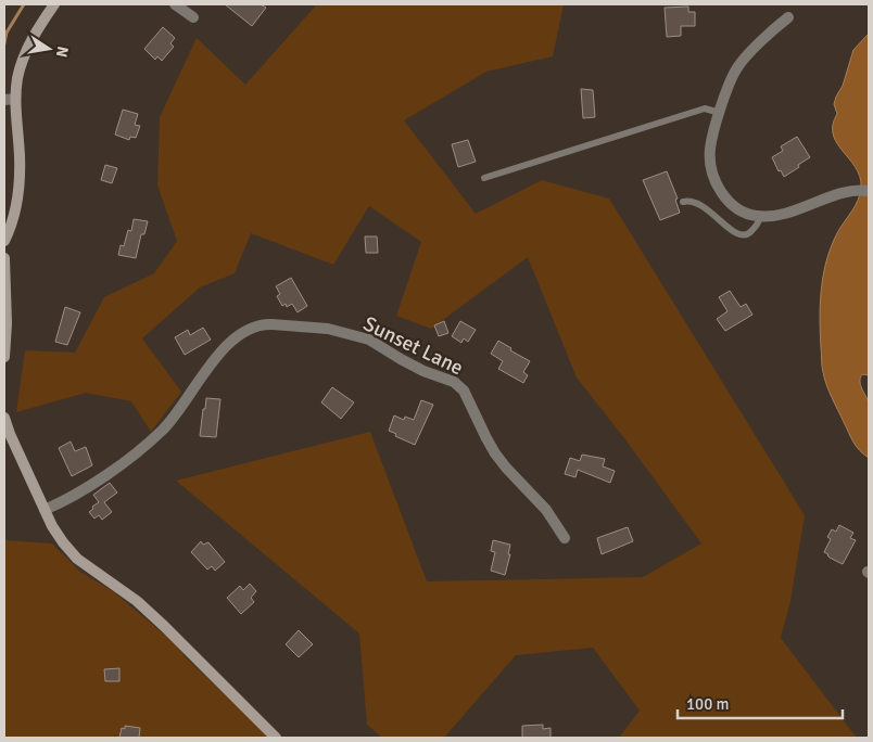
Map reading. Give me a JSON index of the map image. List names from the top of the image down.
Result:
{
  "streets": {
    "street": ["Sunset Lane"]
  },
  "scale_bar": "100 m",
  "north": "right"
}
